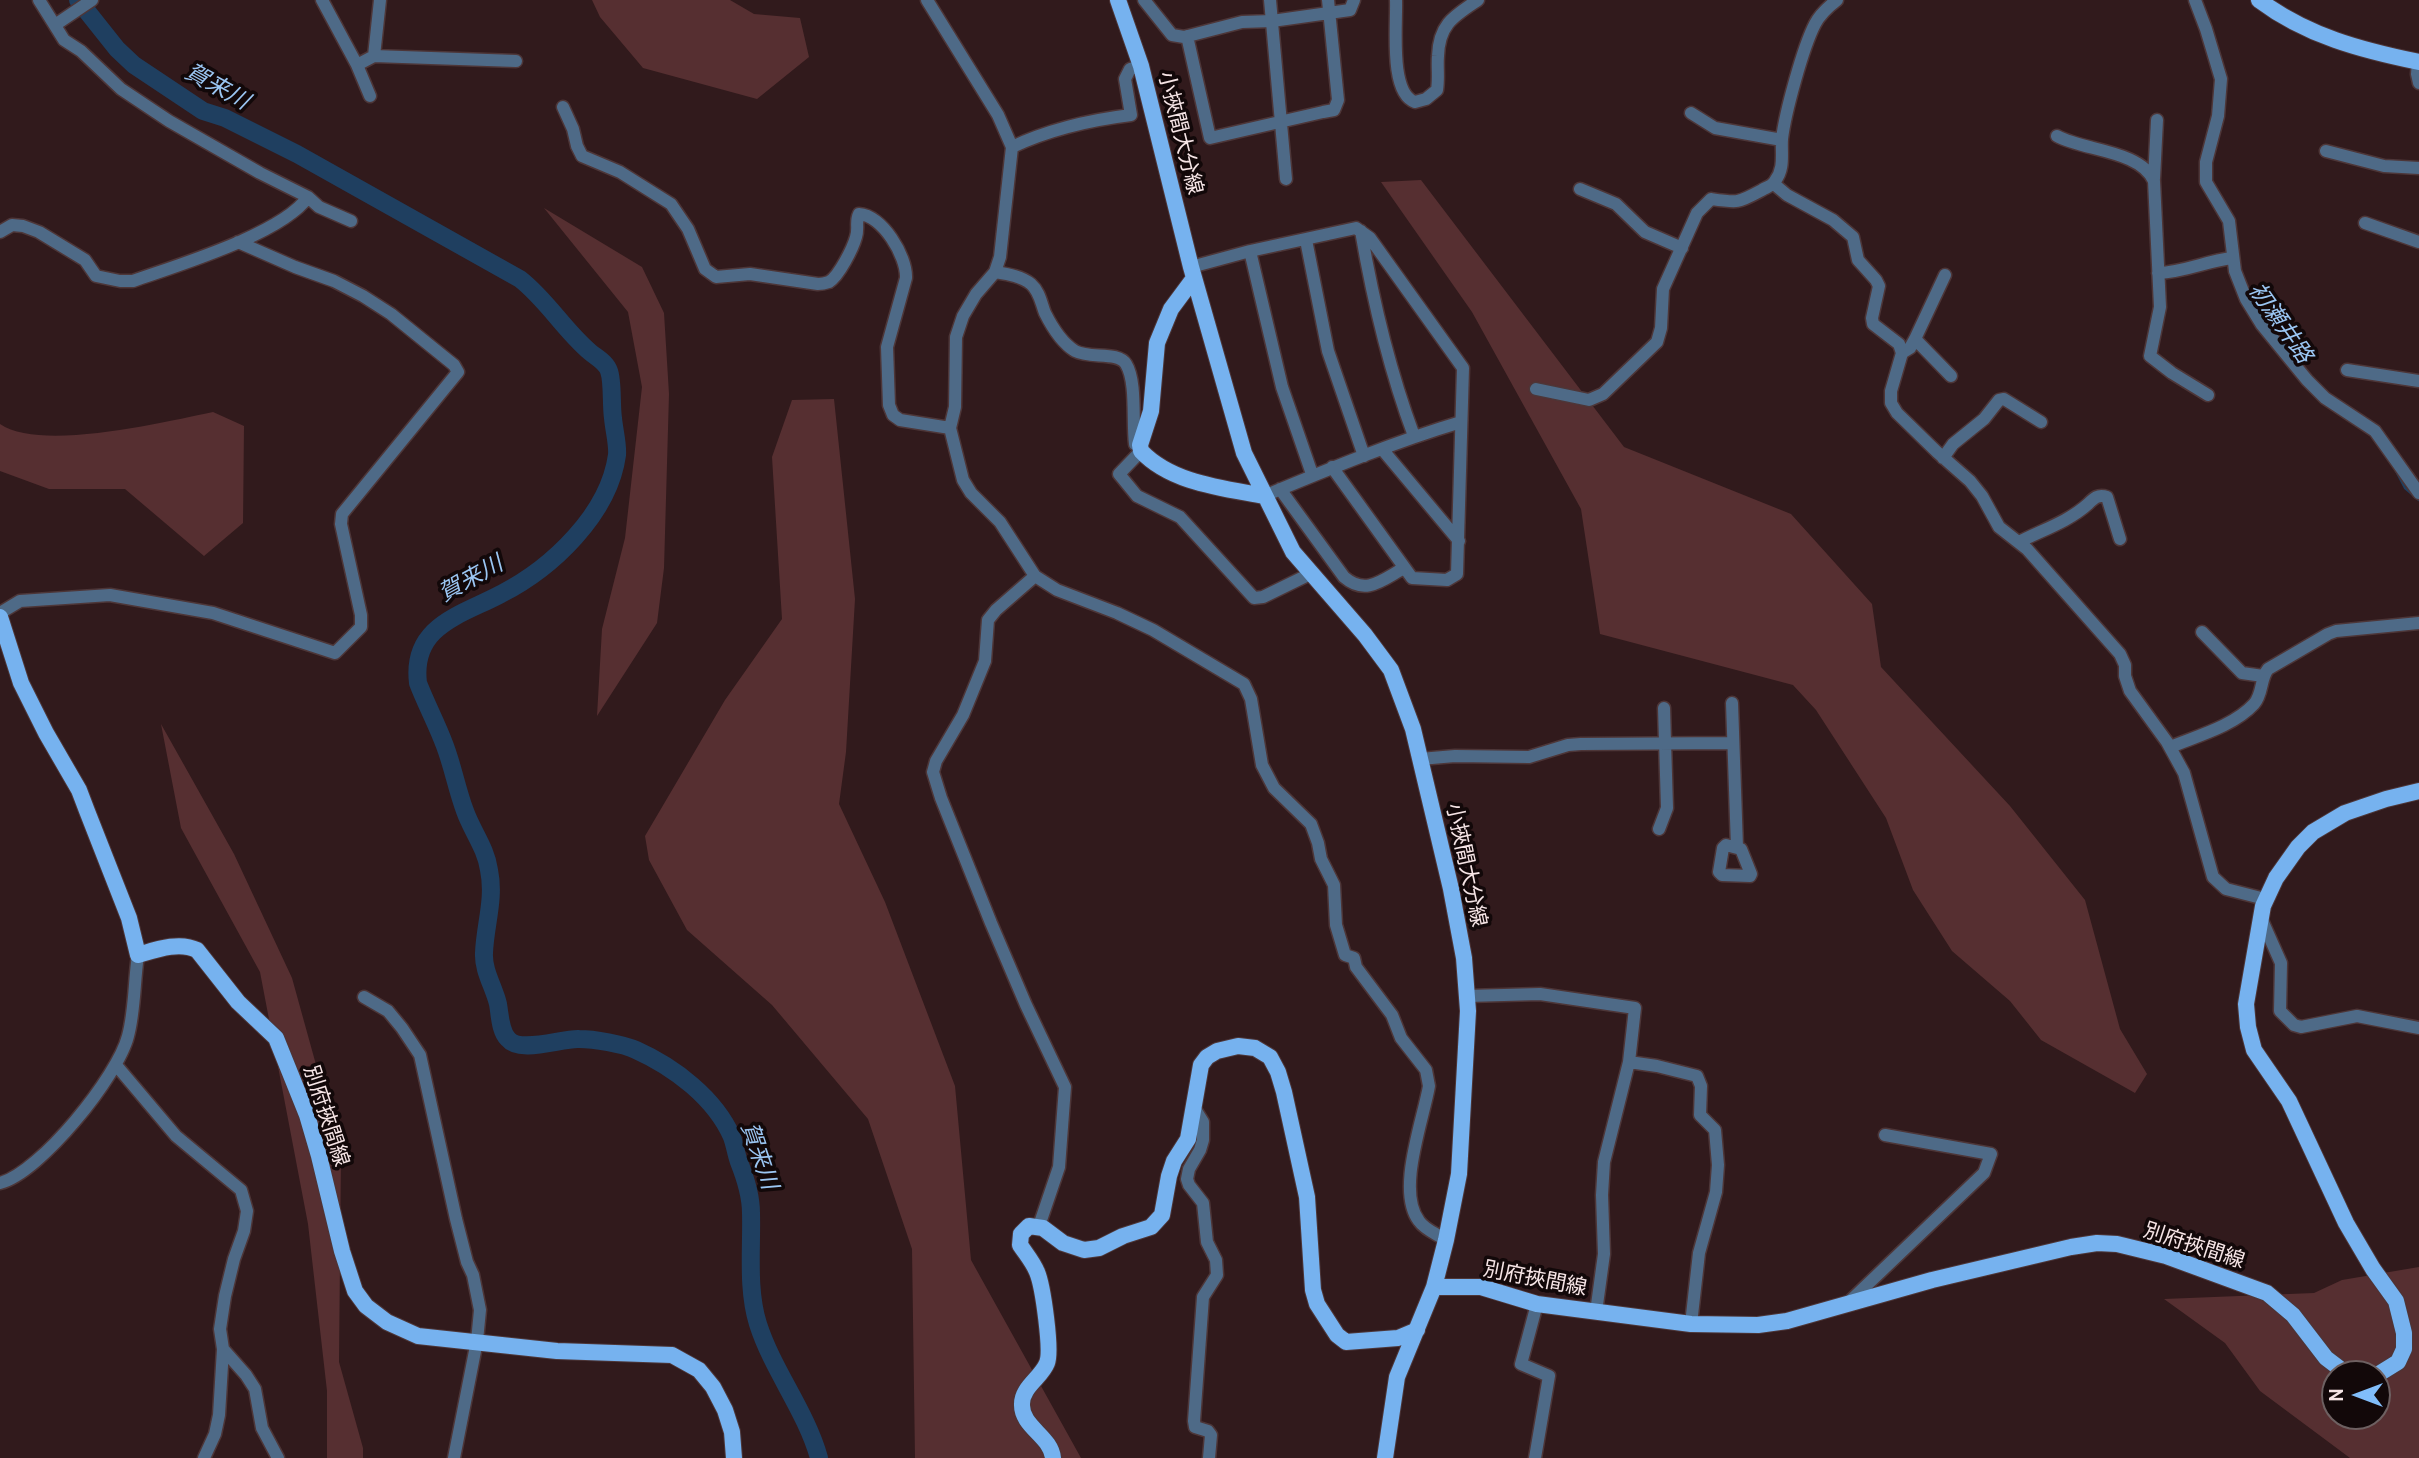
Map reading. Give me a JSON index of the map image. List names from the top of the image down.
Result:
{
  "streets": {
    "main road": ["小挾間大分線", "別府挾間線"]
  },
  "crossings": [
    ["小挾間大分線", "別府挾間線"]
  ],
  "water": ["賀来川", "初瀬井路"],
  "north": "left"
}
